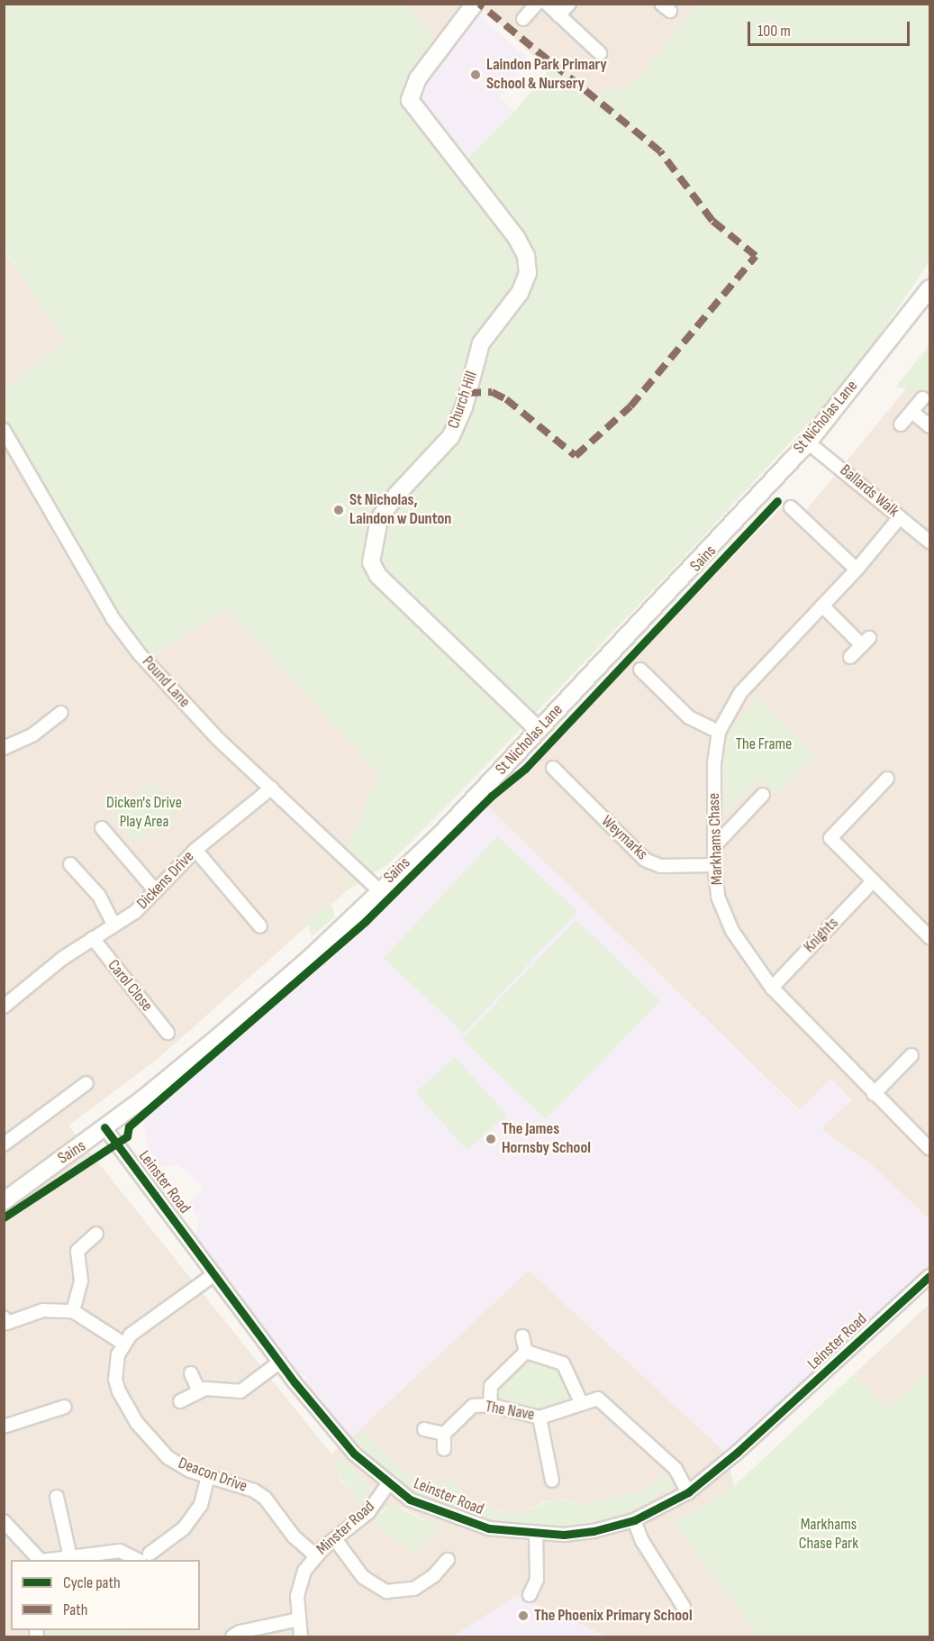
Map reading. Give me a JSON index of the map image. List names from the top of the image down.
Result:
{
  "streets": {
    "main road": ["Church Hill", "St Nicholas Lane"],
    "street": [
      "Ballards Walk",
      "Pound Lane",
      "Weymarks",
      "Markhams Chase",
      "Dickens Drive",
      "Knights",
      "Carol Close",
      "Leinster Road",
      "The Nave",
      "Deacon Drive",
      "Minster Road"
    ],
    "cycle path": ["Sains"]
  },
  "crossings": [
    ["Church Hill", "St Nicholas Lane"],
    ["St Nicholas Lane", "Ballards Walk"],
    ["St Nicholas Lane", "Pound Lane"],
    ["St Nicholas Lane", "Leinster Road"],
    ["Ballards Walk", "Markhams Chase"],
    ["Pound Lane", "Dickens Drive"],
    ["Weymarks", "Markhams Chase"],
    ["Markhams Chase", "Knights"],
    ["Dickens Drive", "Carol Close"],
    ["Leinster Road", "The Nave"],
    ["Leinster Road", "Minster Road"],
    ["Deacon Drive", "Minster Road"]
  ],
  "parks": ["The Frame", "Dicken's Drive Play Area", "Markhams Chase Park"],
  "places": [
    "Laindon Park Primary School & Nursery",
    "St Nicholas, Laindon w Dunton",
    "The James Hornsby School",
    "The Phoenix Primary School"
  ],
  "legend": ["Cycle path", "Path"],
  "scale_bar": "100 m"
}
